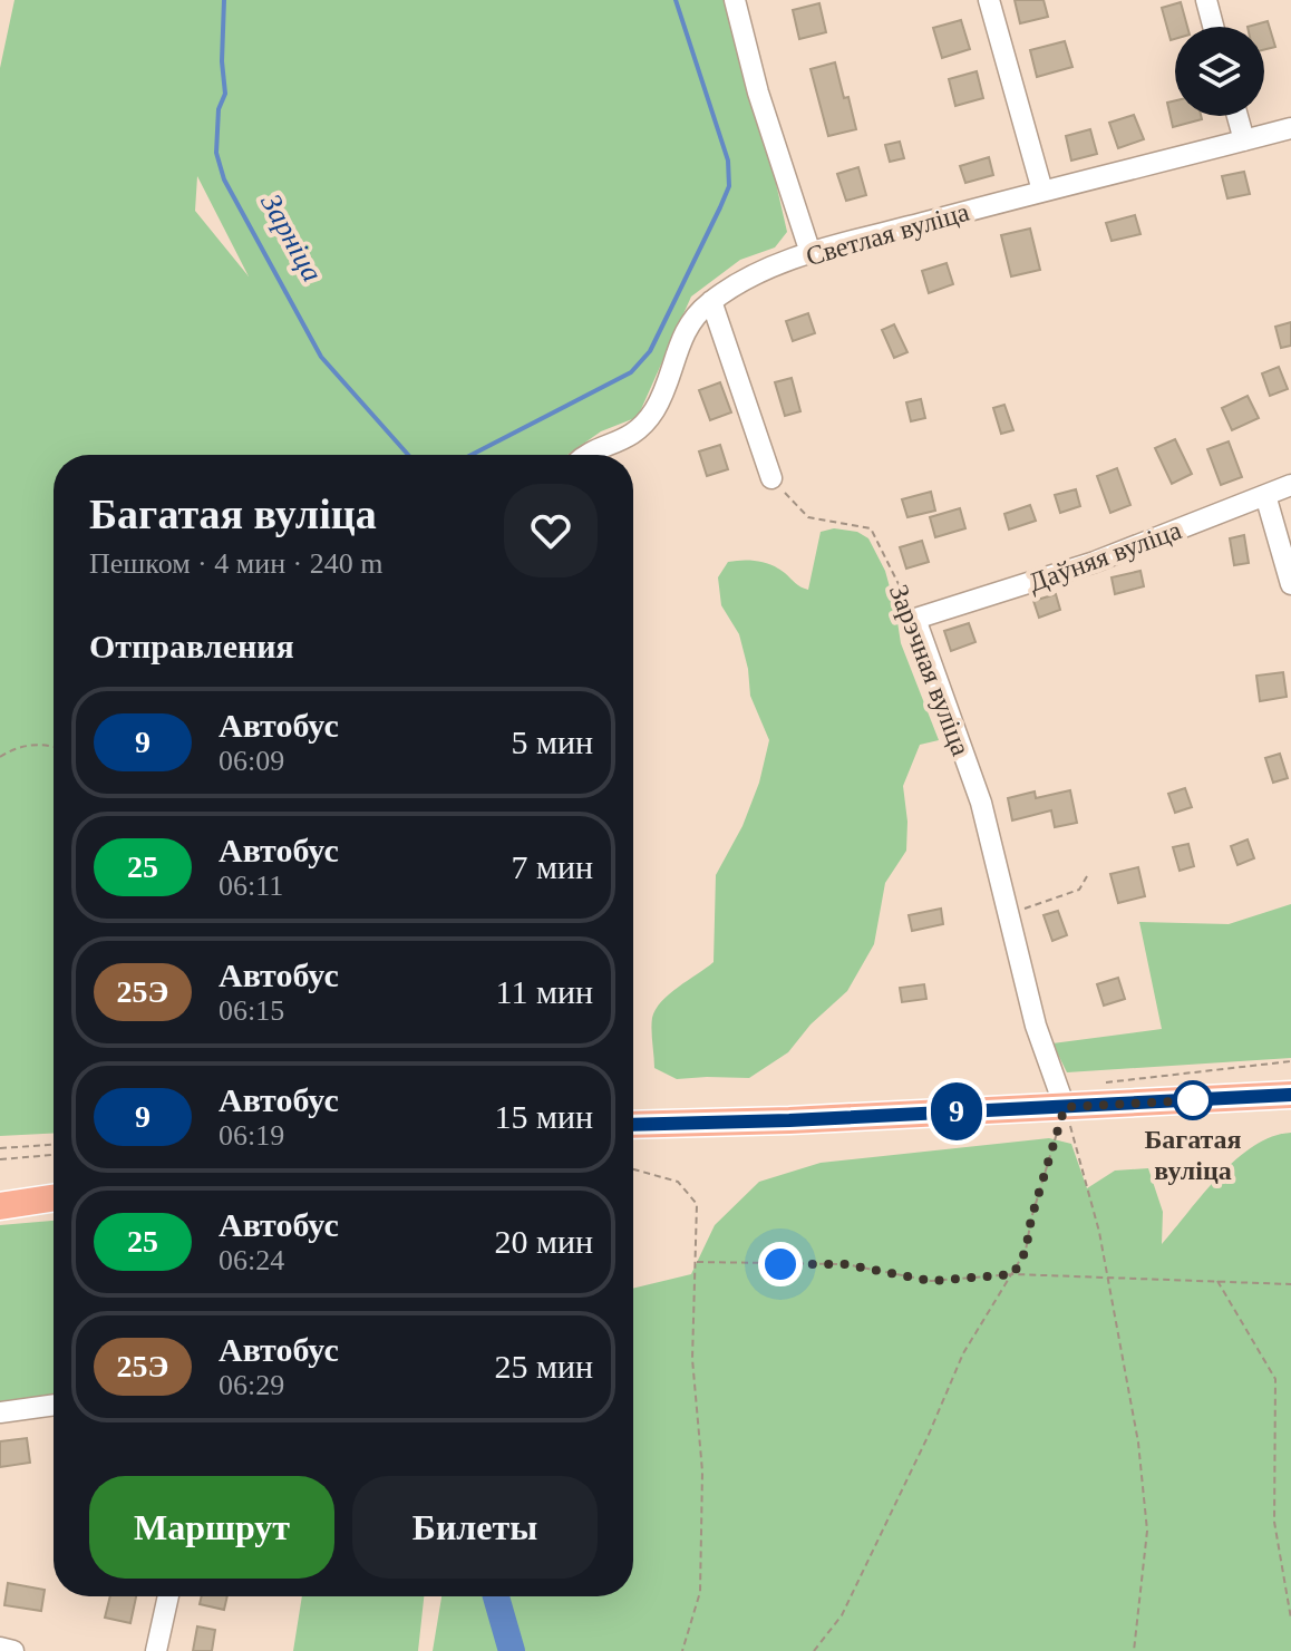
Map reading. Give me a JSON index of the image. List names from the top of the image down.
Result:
{
  "streets": {
    "street": ["Светлая вуліца", "Даўняя вуліца", "Зарэчная вуліца"]
  },
  "crossings": [
    ["Даўняя вуліца", "Зарэчная вуліца"]
  ],
  "water": ["Зарніца"],
  "places": ["Багатая вуліца"],
  "lines": ["bus line 9"],
  "page": {
    "on_map": "9",
    "heading": [
      ["Багатая вуліца", "Пешком · 4 мин · 240 m"],
      "Отправления"
    ],
    "list": [
      {
        "mark": "9",
        "name": "Автобус",
        "note": "06:09",
        "value": "5 мин"
      },
      {
        "mark": "25",
        "name": "Автобус",
        "note": "06:11",
        "value": "7 мин"
      },
      {
        "mark": "25Э",
        "name": "Автобус",
        "note": "06:15",
        "value": "11 мин"
      },
      {
        "mark": "9",
        "name": "Автобус",
        "note": "06:19",
        "value": "15 мин"
      },
      {
        "mark": "25",
        "name": "Автобус",
        "note": "06:24",
        "value": "20 мин"
      },
      {
        "mark": "25Э",
        "name": "Автобус",
        "note": "06:29",
        "value": "25 мин"
      }
    ],
    "buttons": ["Маршрут", "Билеты"]
  }
}
